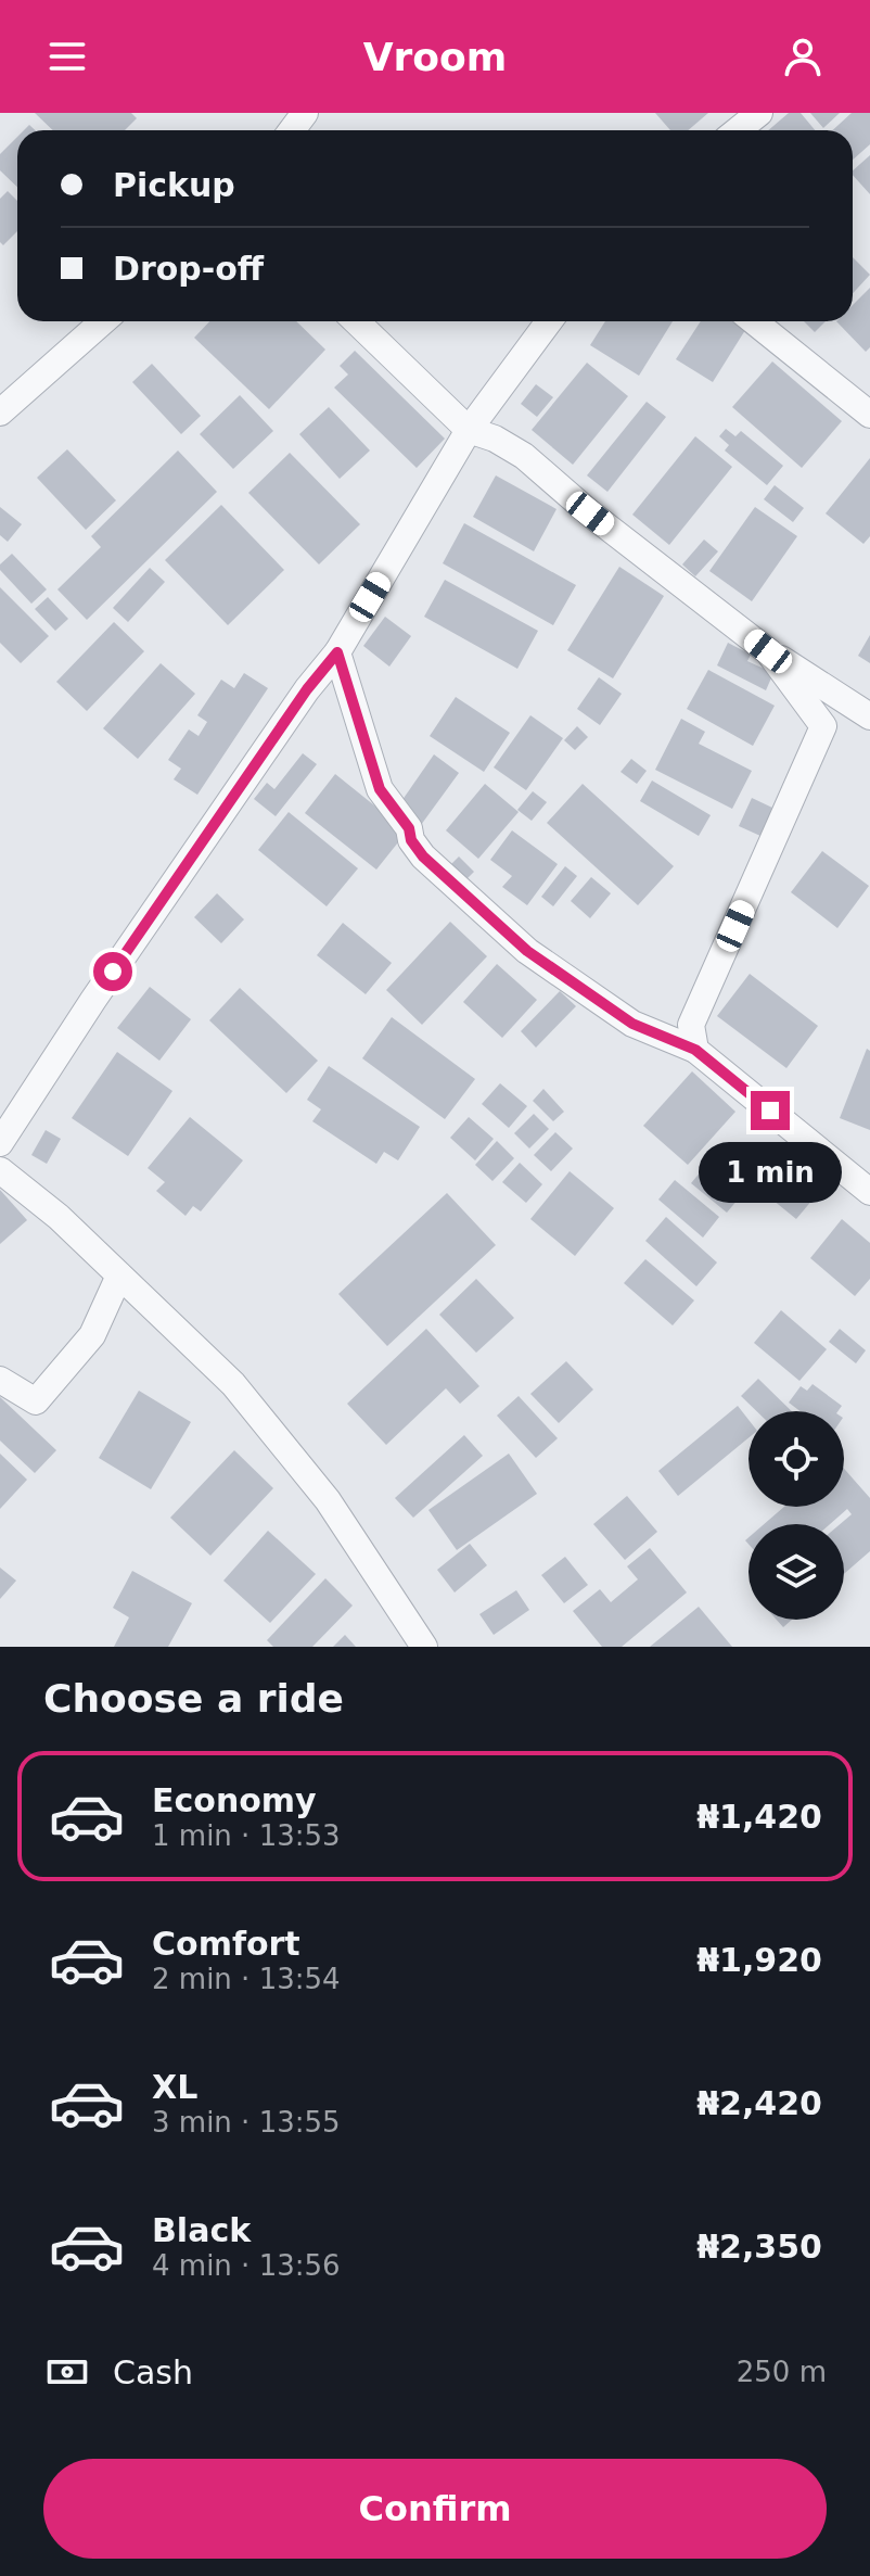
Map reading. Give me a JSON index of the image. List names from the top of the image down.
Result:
{
  "page": {
    "header": "Vroom",
    "banner": ["Pickup", "Drop-off"],
    "bubble": "1 min",
    "heading": "Choose a ride",
    "list": [
      {
        "name": "Economy",
        "note": "1 min · 13:53",
        "value": "₦1,420"
      },
      {
        "name": "Comfort",
        "note": "2 min · 13:54",
        "value": "₦1,920"
      },
      {
        "name": "XL",
        "note": "3 min · 13:55",
        "value": "₦2,420"
      },
      {
        "name": "Black",
        "note": "4 min · 13:56",
        "value": "₦2,350"
      }
    ],
    "pay": ["Cash", "250 m"],
    "buttons": "Confirm"
  }
}
